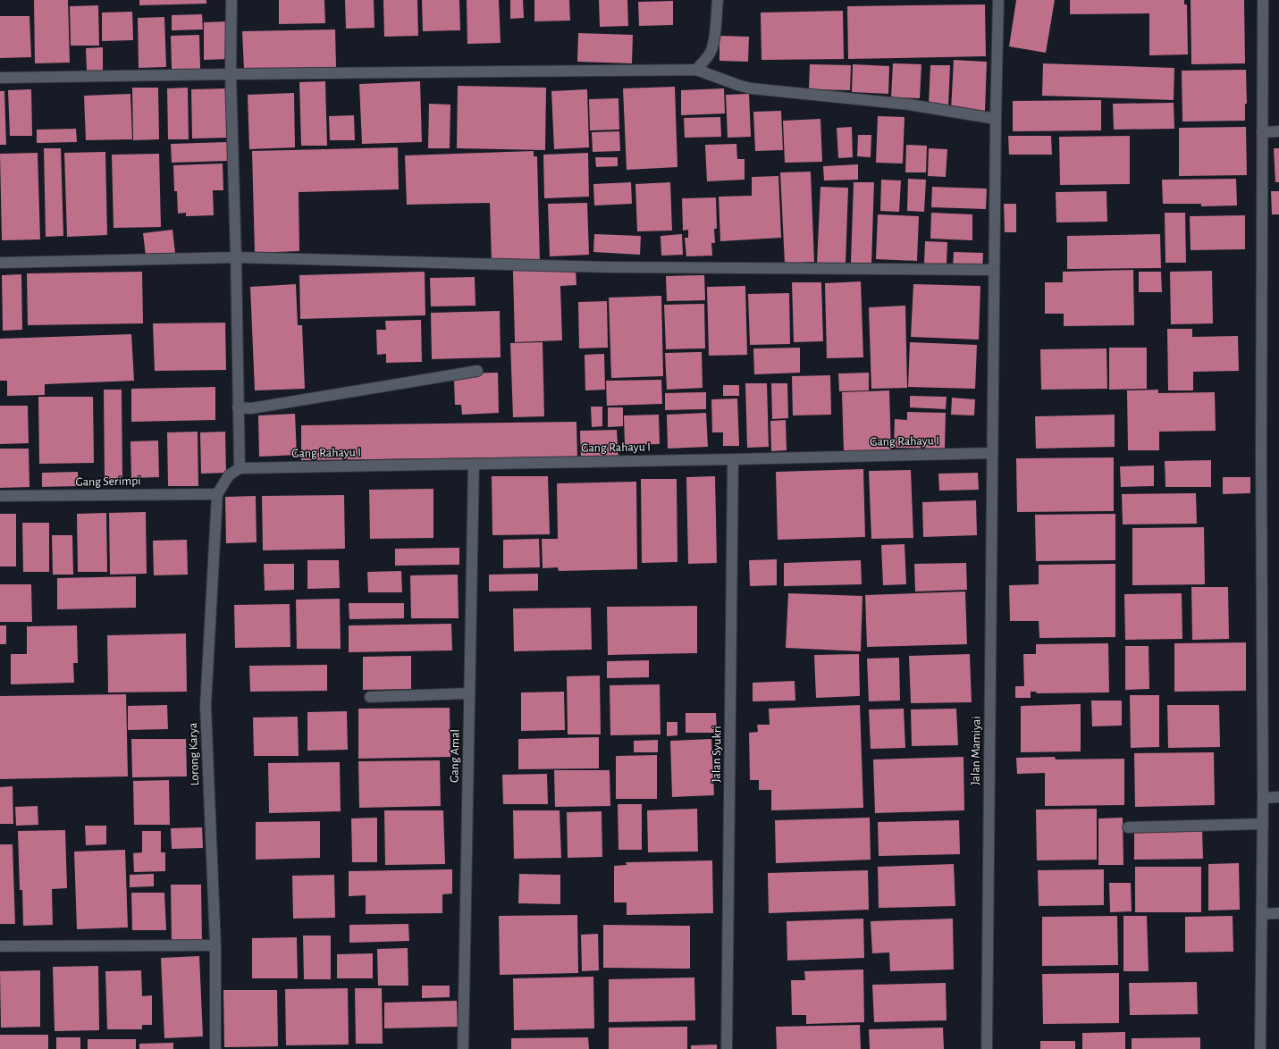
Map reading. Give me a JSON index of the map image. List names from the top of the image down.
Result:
{
  "streets": {
    "street": [
      "Gang Rahayu I",
      "Gang Serimpi",
      "Jalan Mamiyai",
      "Lorong Karya",
      "Jalan Syukri",
      "Gang Amal"
    ]
  },
  "crossings": [
    ["Gang Rahayu I", "Jalan Mamiyai"],
    ["Gang Rahayu I", "Lorong Karya"],
    ["Gang Rahayu I", "Jalan Syukri"],
    ["Gang Rahayu I", "Gang Amal"],
    ["Gang Serimpi", "Lorong Karya"]
  ]
}
